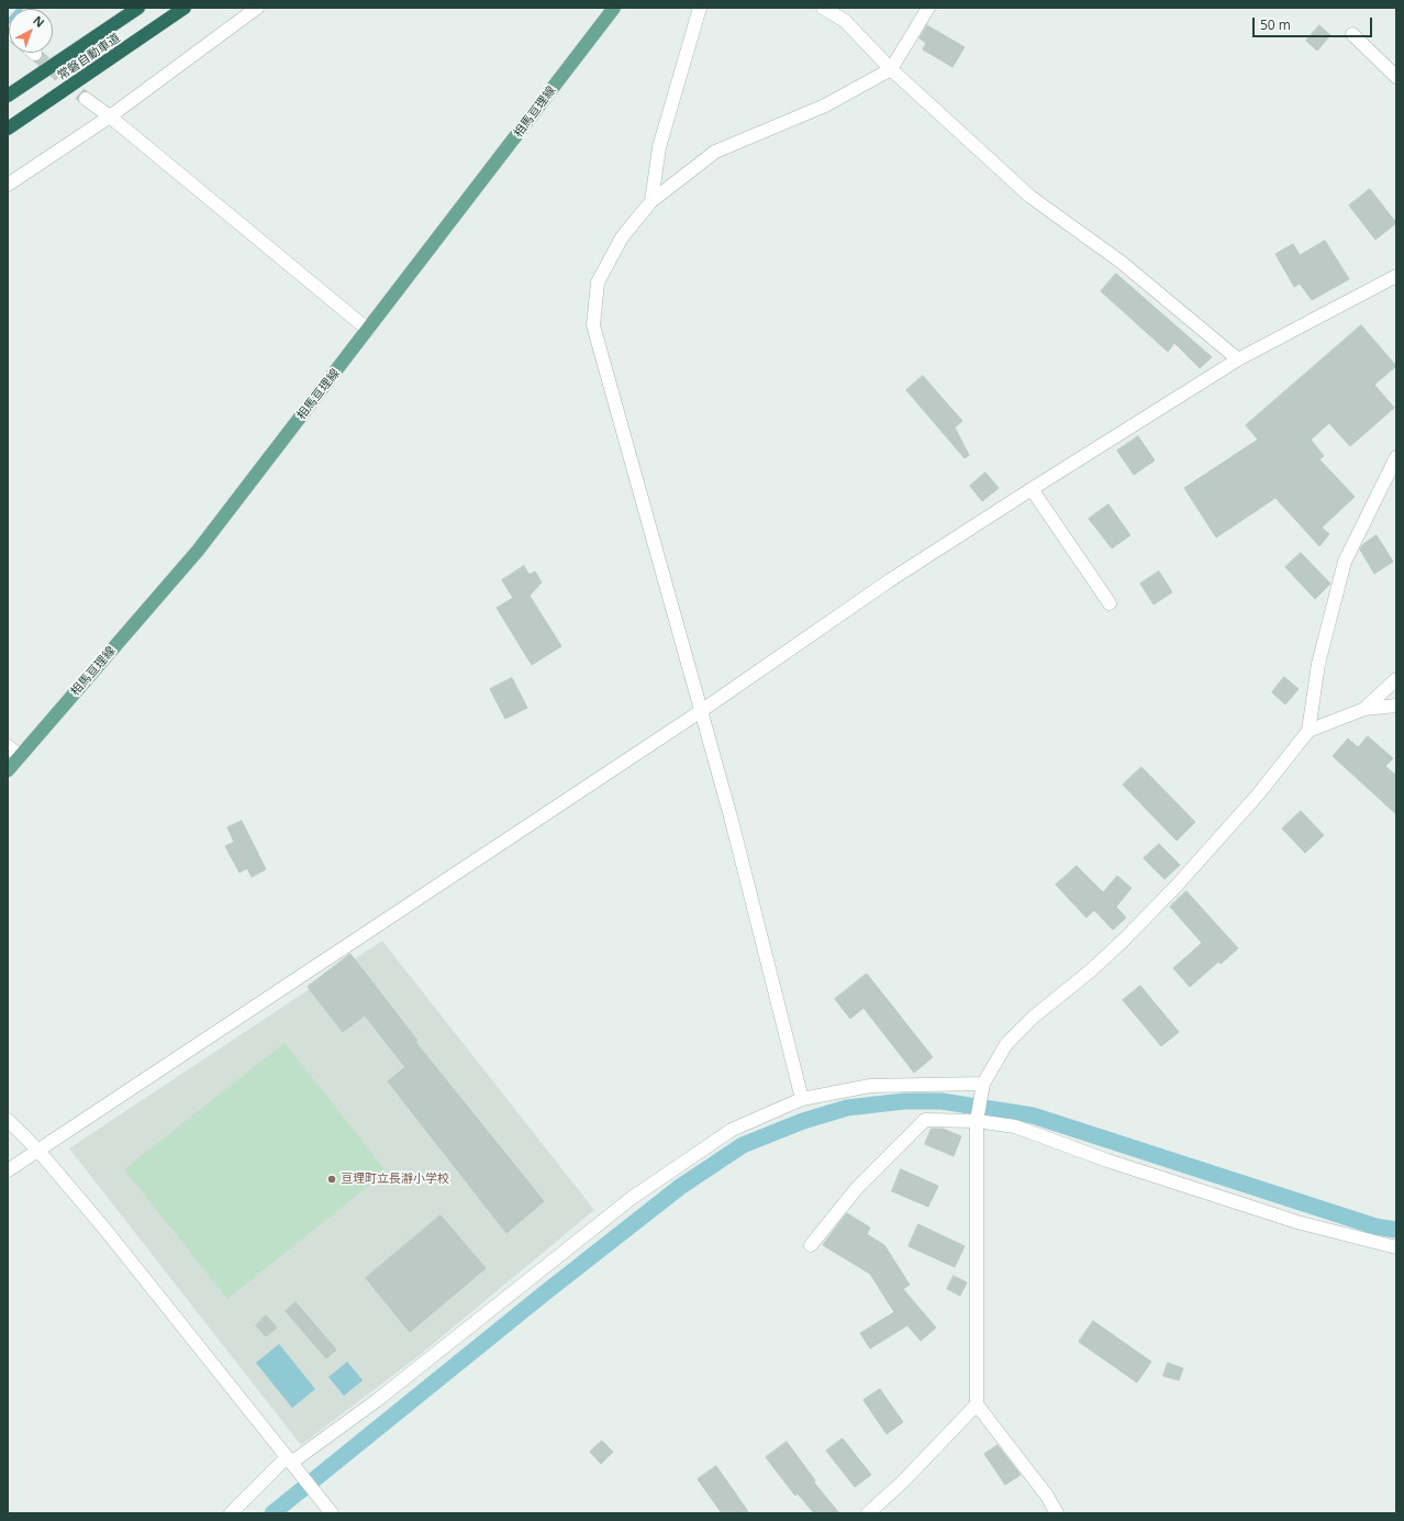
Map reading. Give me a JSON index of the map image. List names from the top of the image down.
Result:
{
  "streets": {
    "highway": ["常磐自動車道"],
    "main road": ["相馬亘理線"]
  },
  "places": ["亘理町立長瀞小学校"],
  "scale_bar": "50 m",
  "north": "top right"
}
